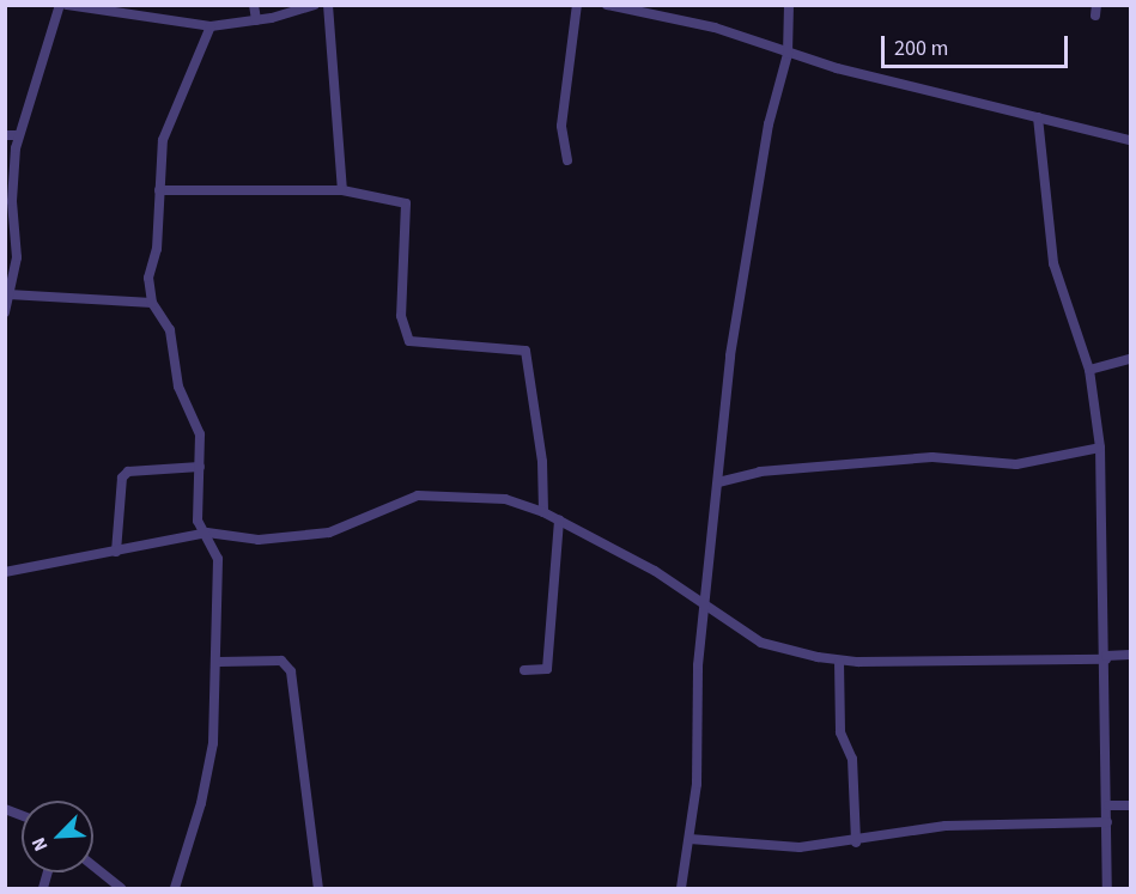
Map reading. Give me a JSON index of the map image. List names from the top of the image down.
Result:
{
  "scale_bar": "200 m",
  "north": "bottom left"
}
